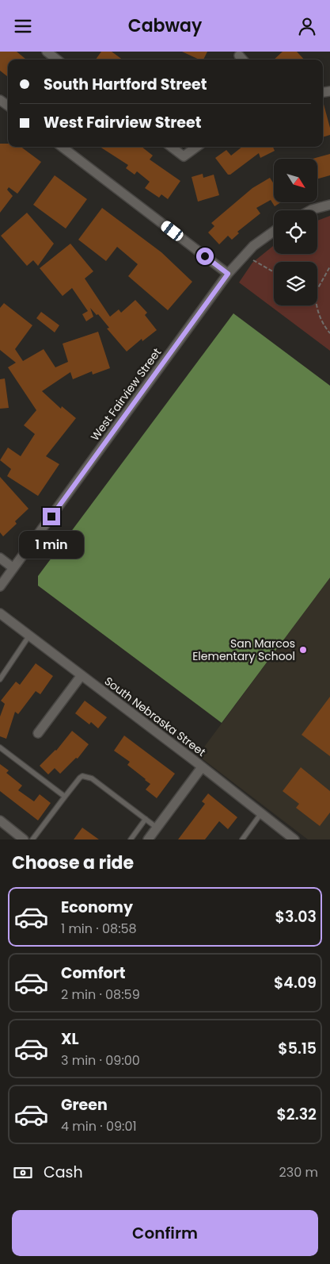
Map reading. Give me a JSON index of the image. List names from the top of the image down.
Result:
{
  "streets": {
    "street": ["West Fairview Street", "South Nebraska Street"]
  },
  "places": ["San Marcos Elementary School"],
  "north": "bottom right",
  "page": {
    "header": "Cabway",
    "banner": ["South Hartford Street", "West Fairview Street"],
    "bubble": "1 min",
    "heading": "Choose a ride",
    "list": [
      {
        "name": "Economy",
        "note": "1 min · 08:58",
        "value": "$3.03"
      },
      {
        "name": "Comfort",
        "note": "2 min · 08:59",
        "value": "$4.09"
      },
      {
        "name": "XL",
        "note": "3 min · 09:00",
        "value": "$5.15"
      },
      {
        "name": "Green",
        "note": "4 min · 09:01",
        "value": "$2.32"
      }
    ],
    "pay": ["Cash", "230 m"],
    "buttons": "Confirm"
  }
}
